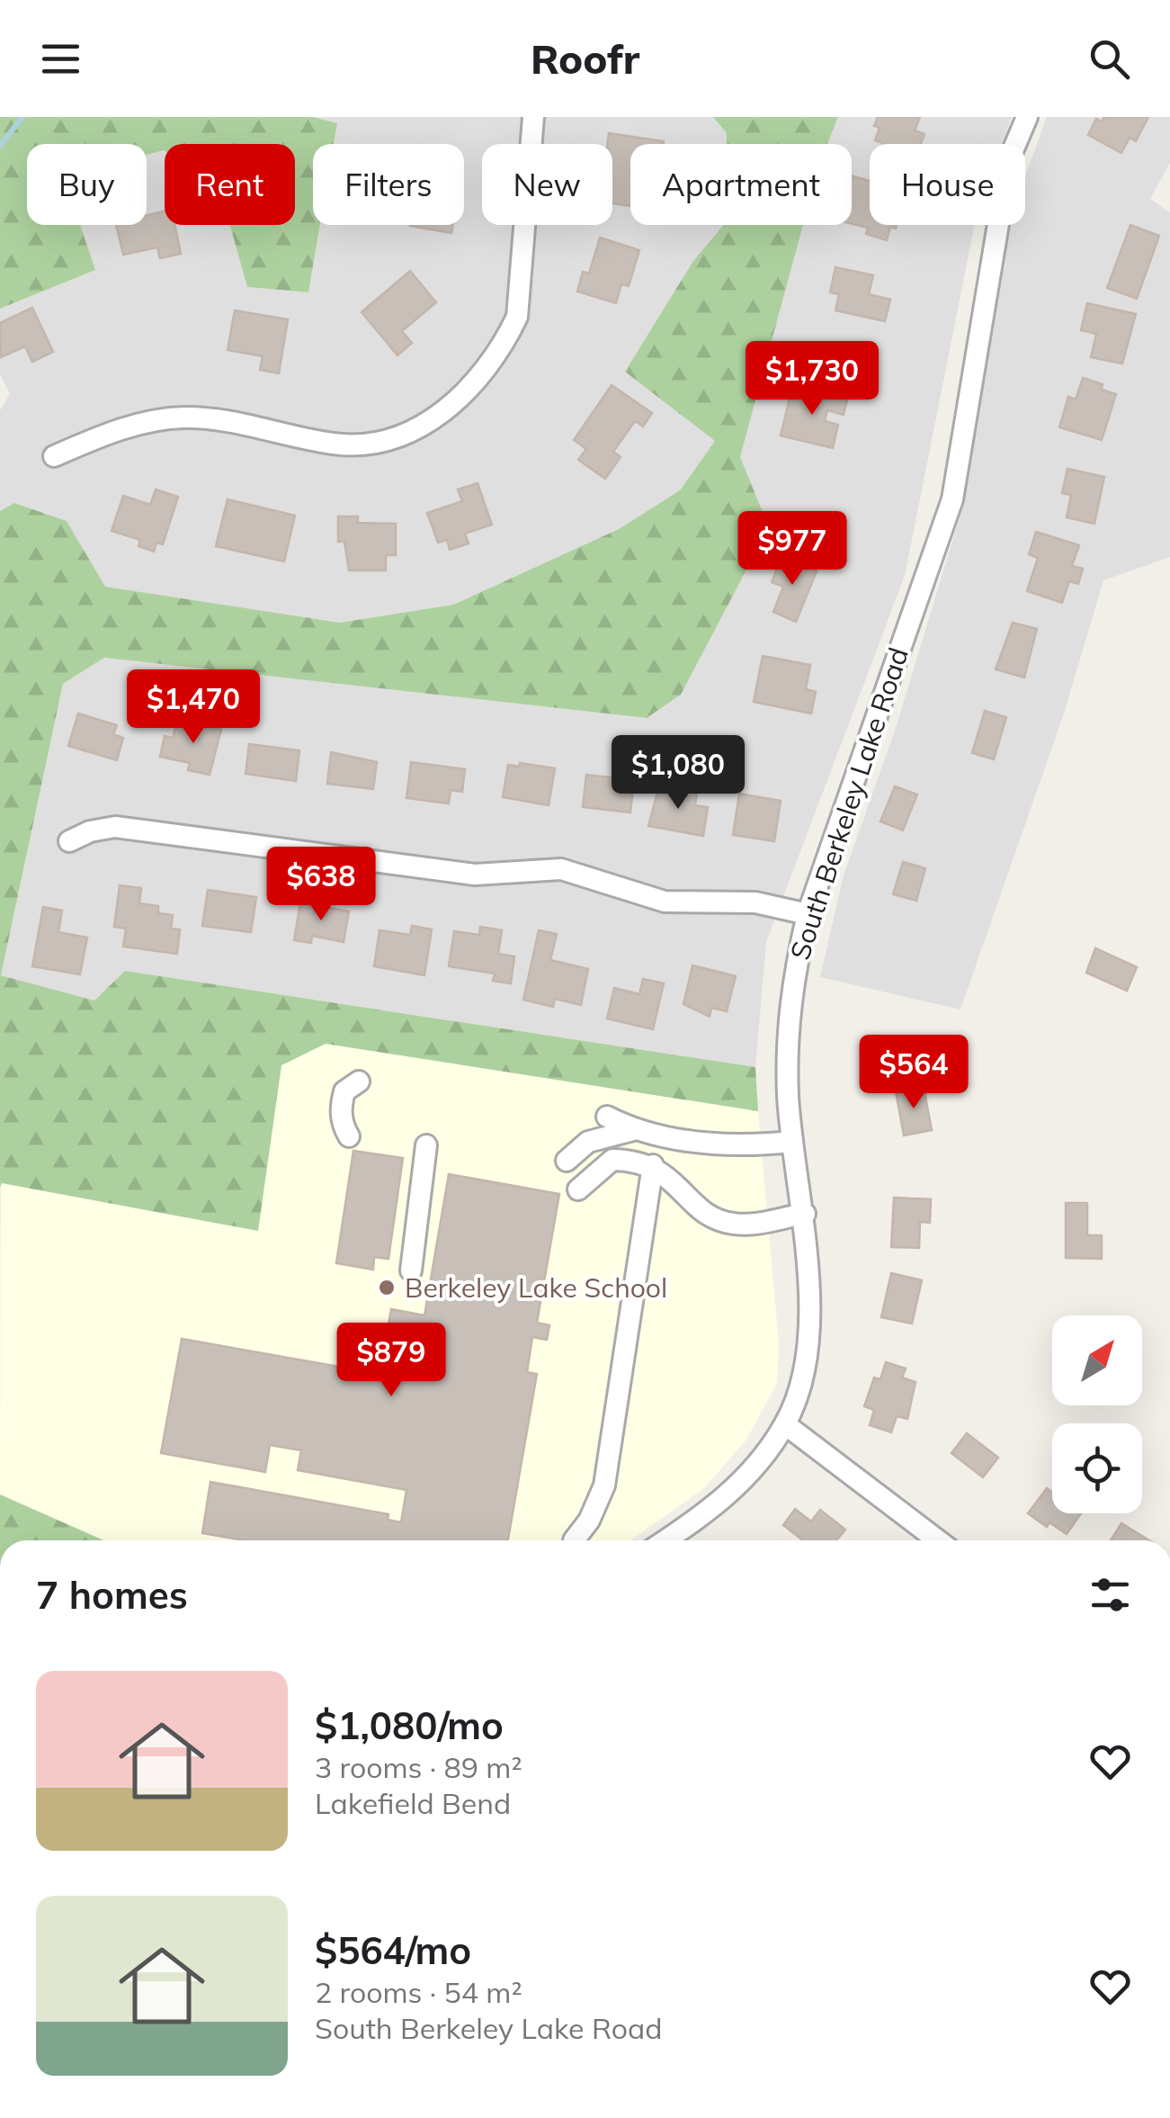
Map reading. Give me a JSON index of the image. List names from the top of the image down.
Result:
{
  "streets": {
    "street": ["South Berkeley Lake Road"]
  },
  "places": ["Berkeley Lake School"],
  "north": "top right",
  "page": {
    "header": "Roofr",
    "chip": [
      "Buy",
      "Rent",
      "Filters",
      "New",
      "Apartment",
      "House"
    ],
    "price": [
      "$1,730",
      "$977",
      "$1,470",
      "$1,080",
      "$638",
      "$564",
      "$879"
    ],
    "heading": "7 homes",
    "list": [
      {
        "name": "$1,080/mo",
        "note": "3 rooms · 89 m² · Lakefield Bend"
      },
      {
        "name": "$564/mo",
        "note": "2 rooms · 54 m² · South Berkeley Lake Road"
      }
    ]
  }
}
